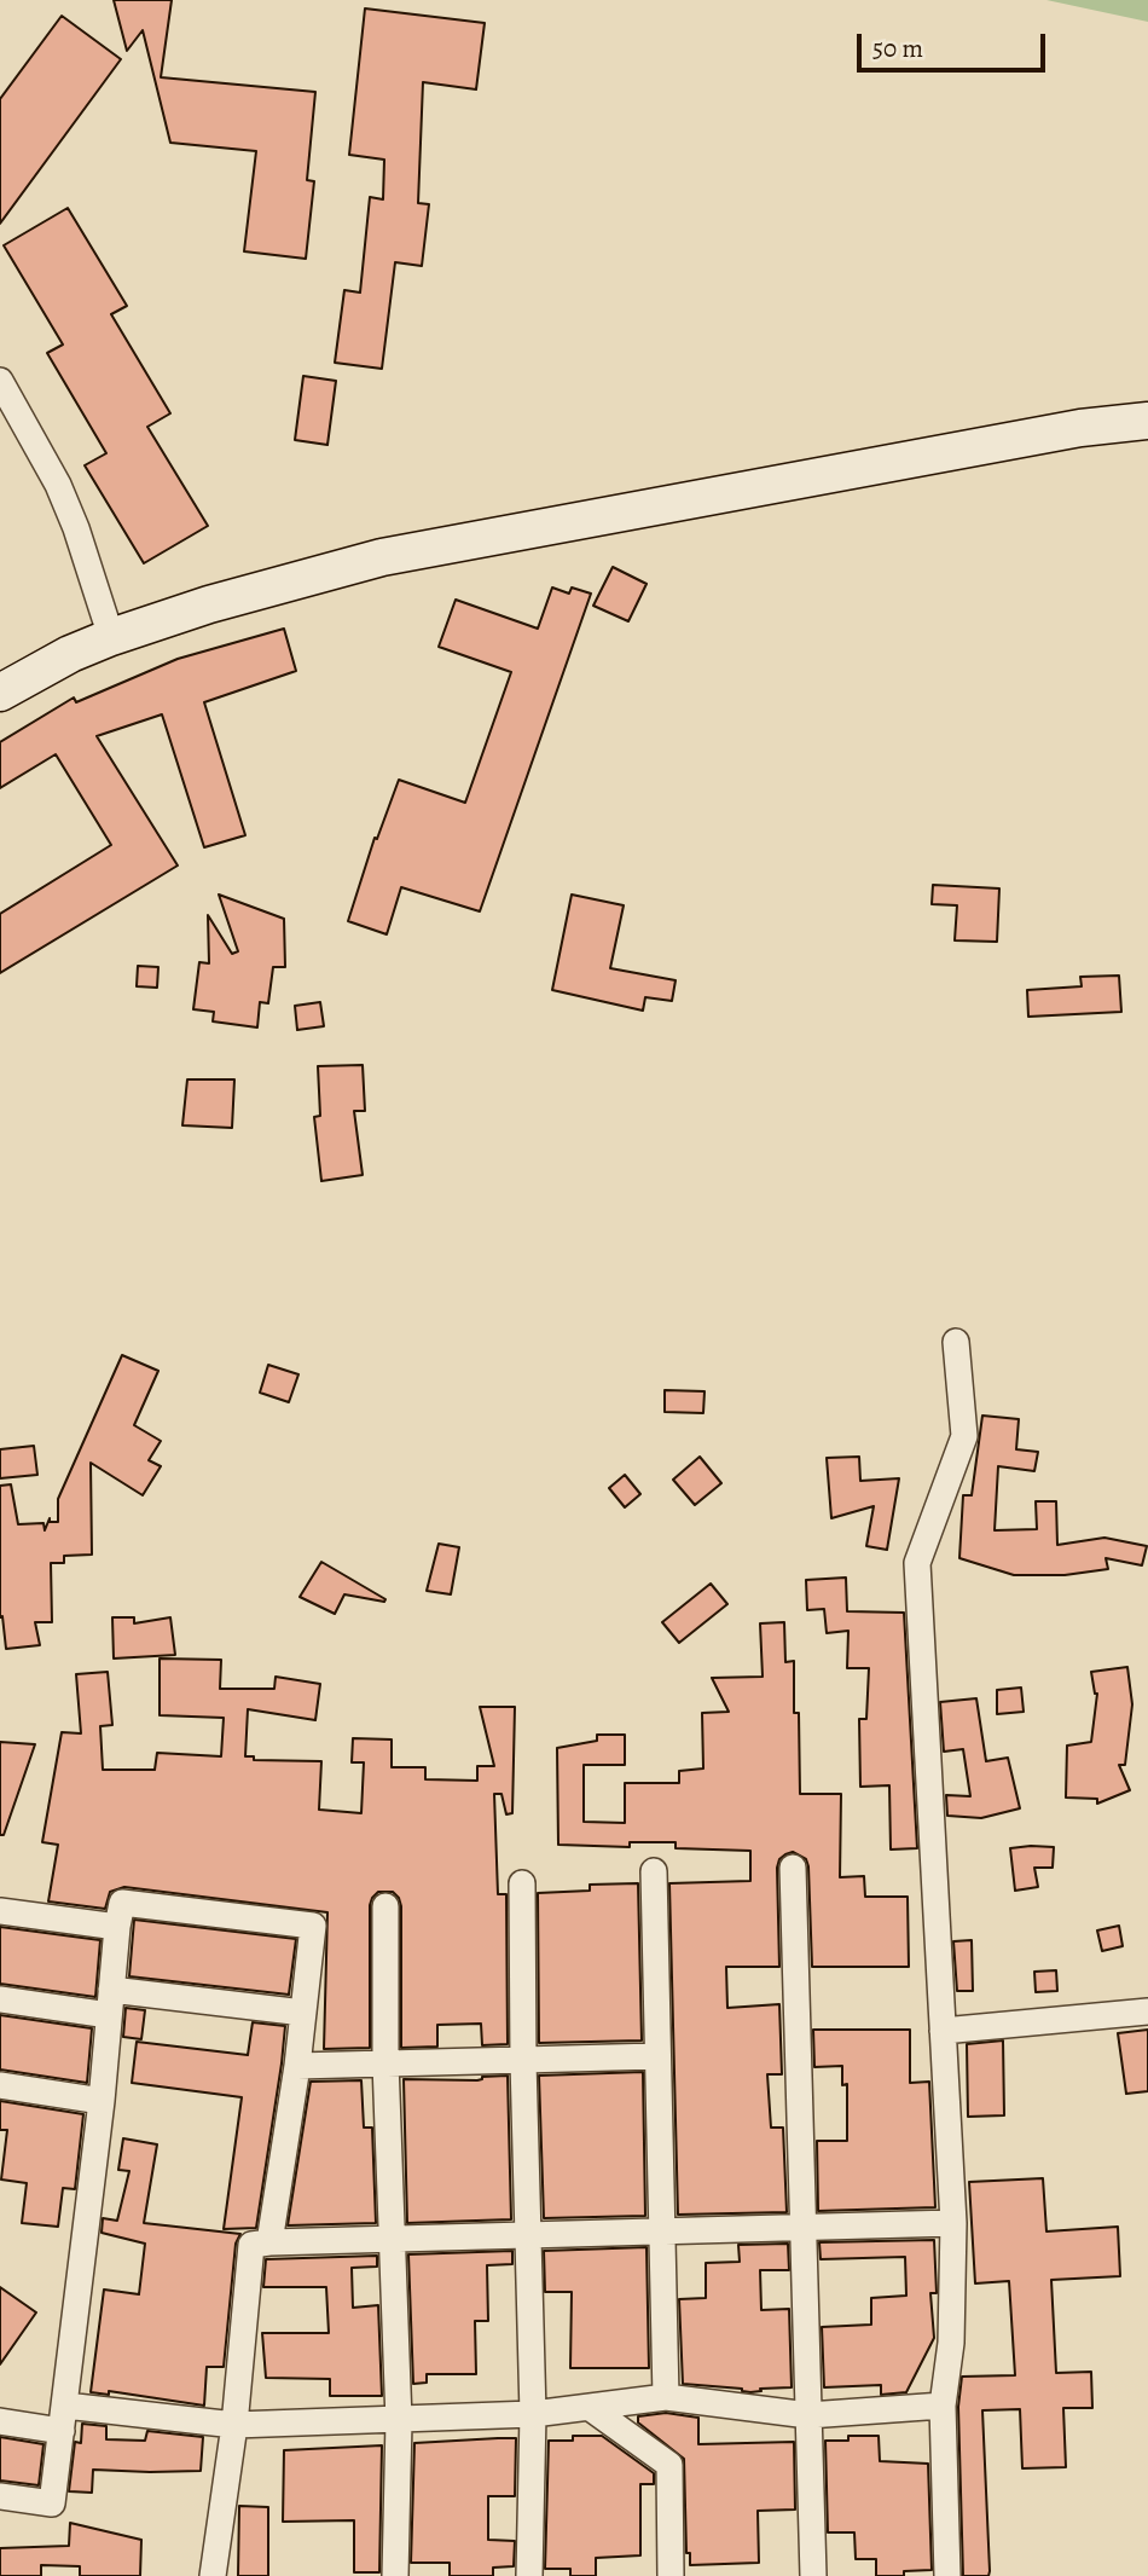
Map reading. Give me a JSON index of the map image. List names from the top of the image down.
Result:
{
  "scale_bar": "50 m"
}
